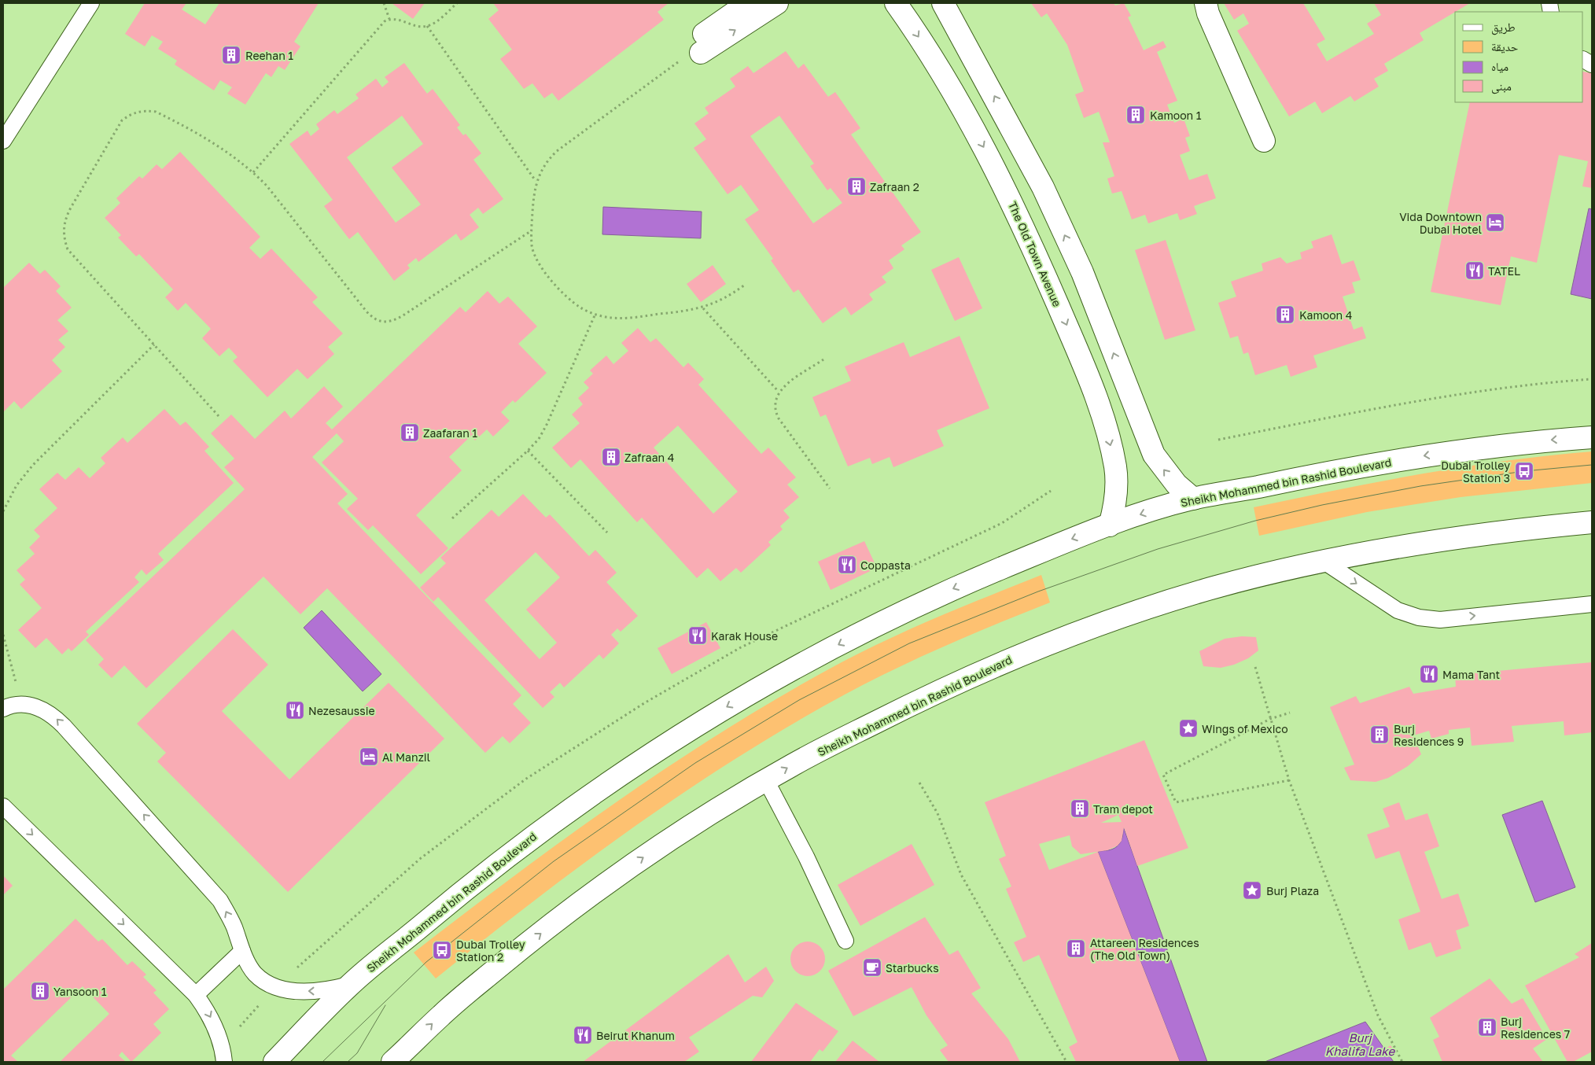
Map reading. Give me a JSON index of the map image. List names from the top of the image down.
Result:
{
  "streets": {
    "main road": ["The Old Town Avenue", "Sheikh Mohammed bin Rashid Boulevard"]
  },
  "crossings": [
    ["The Old Town Avenue", "Sheikh Mohammed bin Rashid Boulevard"]
  ],
  "water": ["Burj Khalifa Lake"],
  "places": {
    "building": [
      "Reehan 1",
      "Kamoon 1",
      "Zafraan 2",
      "Kamoon 4",
      "Zaafaran 1",
      "Zafraan 4",
      "Burj Residences 9",
      "Tram depot",
      "Attareen Residences (The Old Town)",
      "Yansoon 1",
      "Burj Residences 7"
    ],
    "hotel": ["Vida Downtown Dubai Hotel", "Al Manzil"],
    "restaurant": [
      "TATEL",
      "Coppasta",
      "Karak House",
      "Mama Tant",
      "Nezesaussie",
      "Beirut Khanum"
    ],
    "bus stop": ["Dubai Trolley Station 3", "Dubai Trolley Station 2"],
    "place": ["Wings of Mexico", "Burj Plaza"],
    "cafe": ["Starbucks"]
  },
  "legend": [
    "طريق",
    "حديقة",
    "مياه",
    "مبنى"
  ]
}
